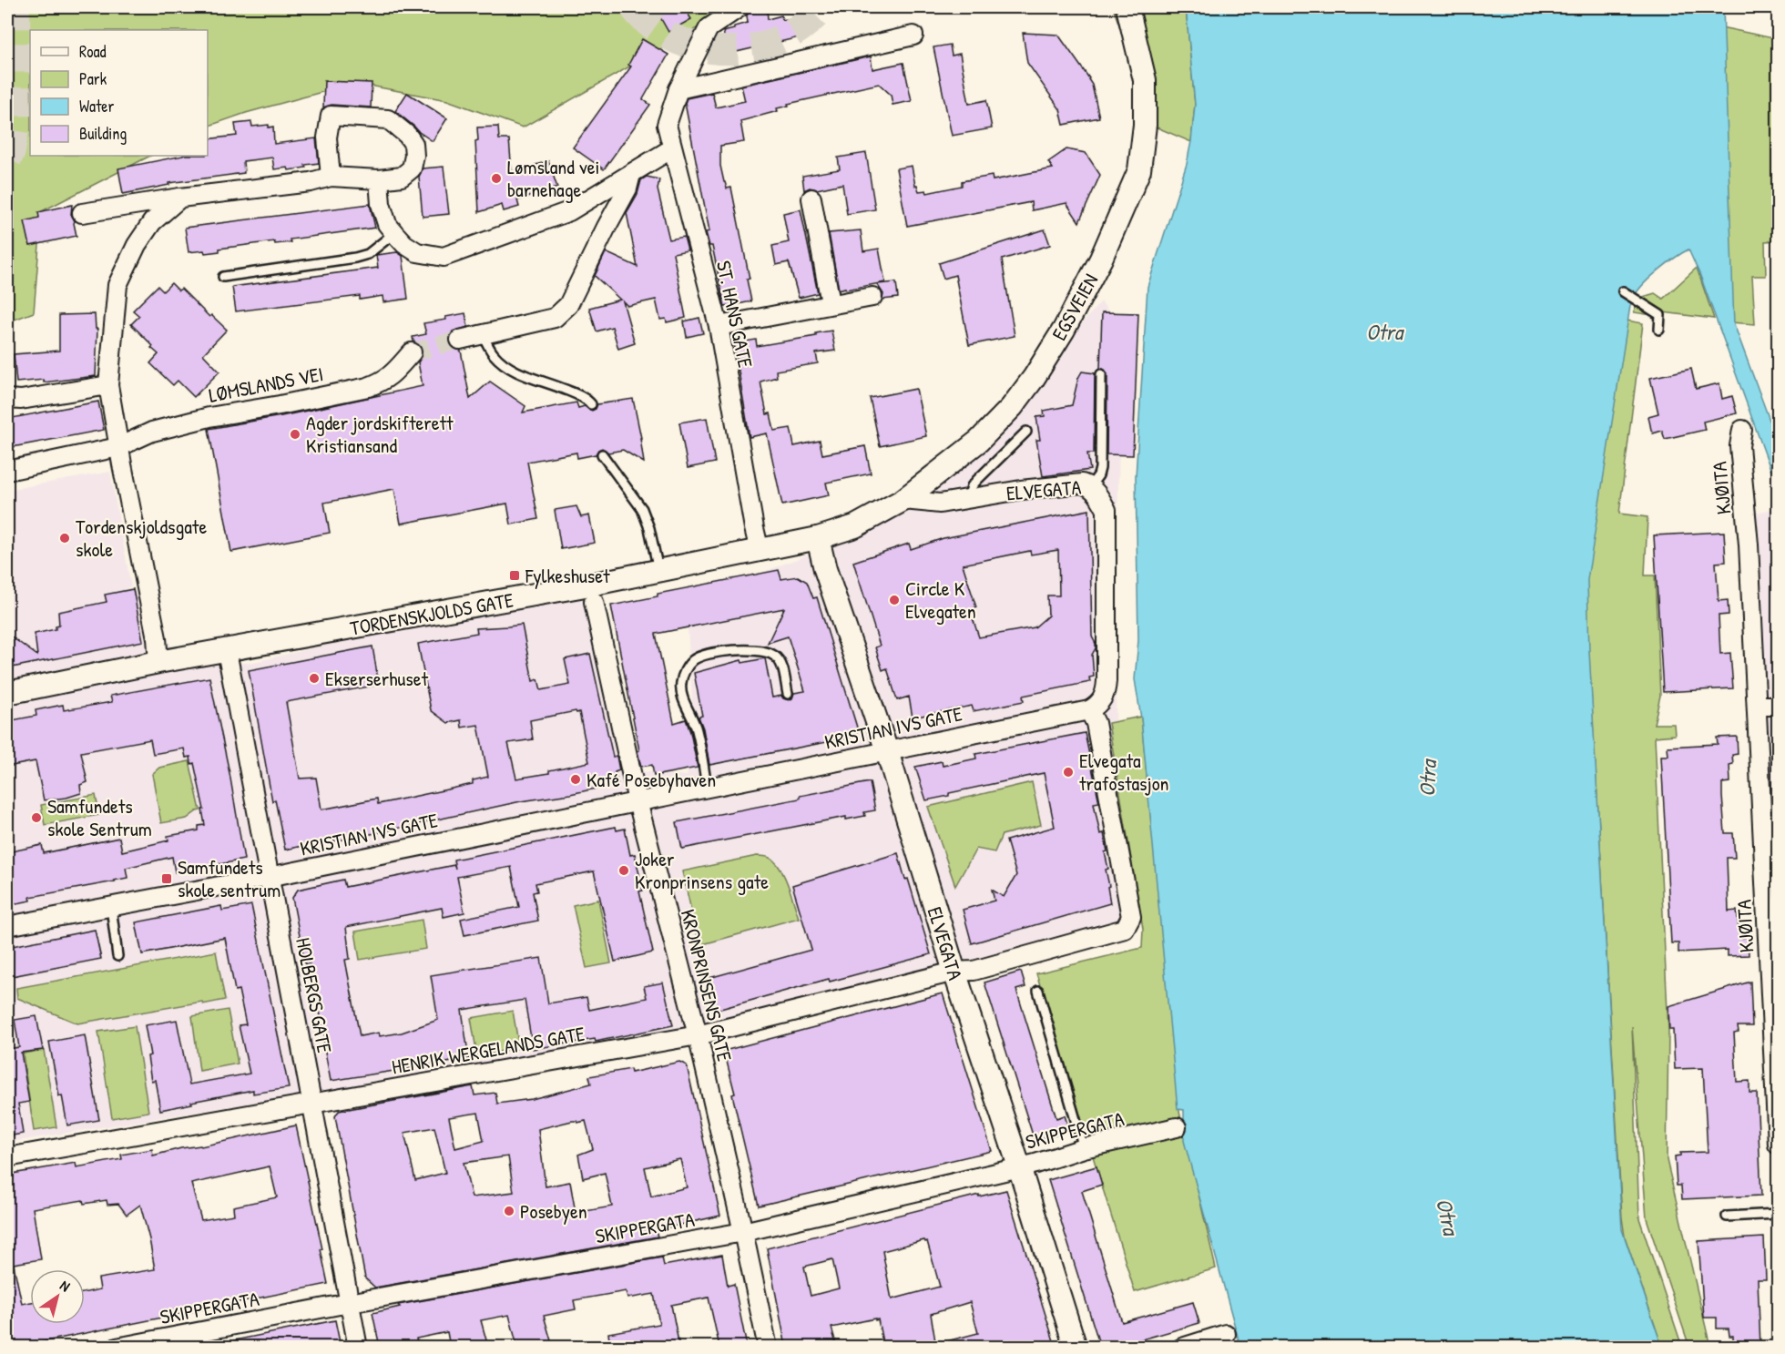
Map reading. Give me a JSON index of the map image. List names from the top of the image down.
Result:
{
  "streets": {
    "street": [
      "EGSVEIEN",
      "ST. HANS GATE",
      "LØMSLANDS VEI",
      "KJØITA",
      "ELVEGATA",
      "TORDENSKJOLDS GATE",
      "KRISTIAN IVS GATE",
      "KRONPRINSENS GATE",
      "HOLBERGS GATE",
      "HENRIK WERGELANDS GATE",
      "SKIPPERGATA"
    ]
  },
  "crossings": [
    ["EGSVEIEN", "ELVEGATA"],
    ["EGSVEIEN", "TORDENSKJOLDS GATE"],
    ["ST. HANS GATE", "TORDENSKJOLDS GATE"],
    ["ELVEGATA", "TORDENSKJOLDS GATE"],
    ["ELVEGATA", "KRISTIAN IVS GATE"],
    ["ELVEGATA", "HENRIK WERGELANDS GATE"],
    ["ELVEGATA", "SKIPPERGATA"],
    ["TORDENSKJOLDS GATE", "HOLBERGS GATE"],
    ["KRISTIAN IVS GATE", "KRONPRINSENS GATE"],
    ["KRISTIAN IVS GATE", "HOLBERGS GATE"],
    ["KRONPRINSENS GATE", "HENRIK WERGELANDS GATE"],
    ["KRONPRINSENS GATE", "SKIPPERGATA"],
    ["HOLBERGS GATE", "HENRIK WERGELANDS GATE"],
    ["HOLBERGS GATE", "SKIPPERGATA"]
  ],
  "water": ["Otra"],
  "places": {
    "other": [
      "Lømsland vei barnehage",
      "Agder jordskifterett Kristiansand",
      "Tordenskjoldsgate skole",
      "Circle K Elvegaten",
      "Ekserserhuset",
      "Elvegata trafostasjon",
      "Kafé Posebyhaven",
      "Samfundets skole Sentrum",
      "Joker Kronprinsens gate",
      "Posebyen"
    ],
    "transit": ["Fylkeshuset", "Samfundets skole sentrum"]
  },
  "legend": [
    "Road",
    "Park",
    "Water",
    "Building"
  ],
  "north": "top right"
}
